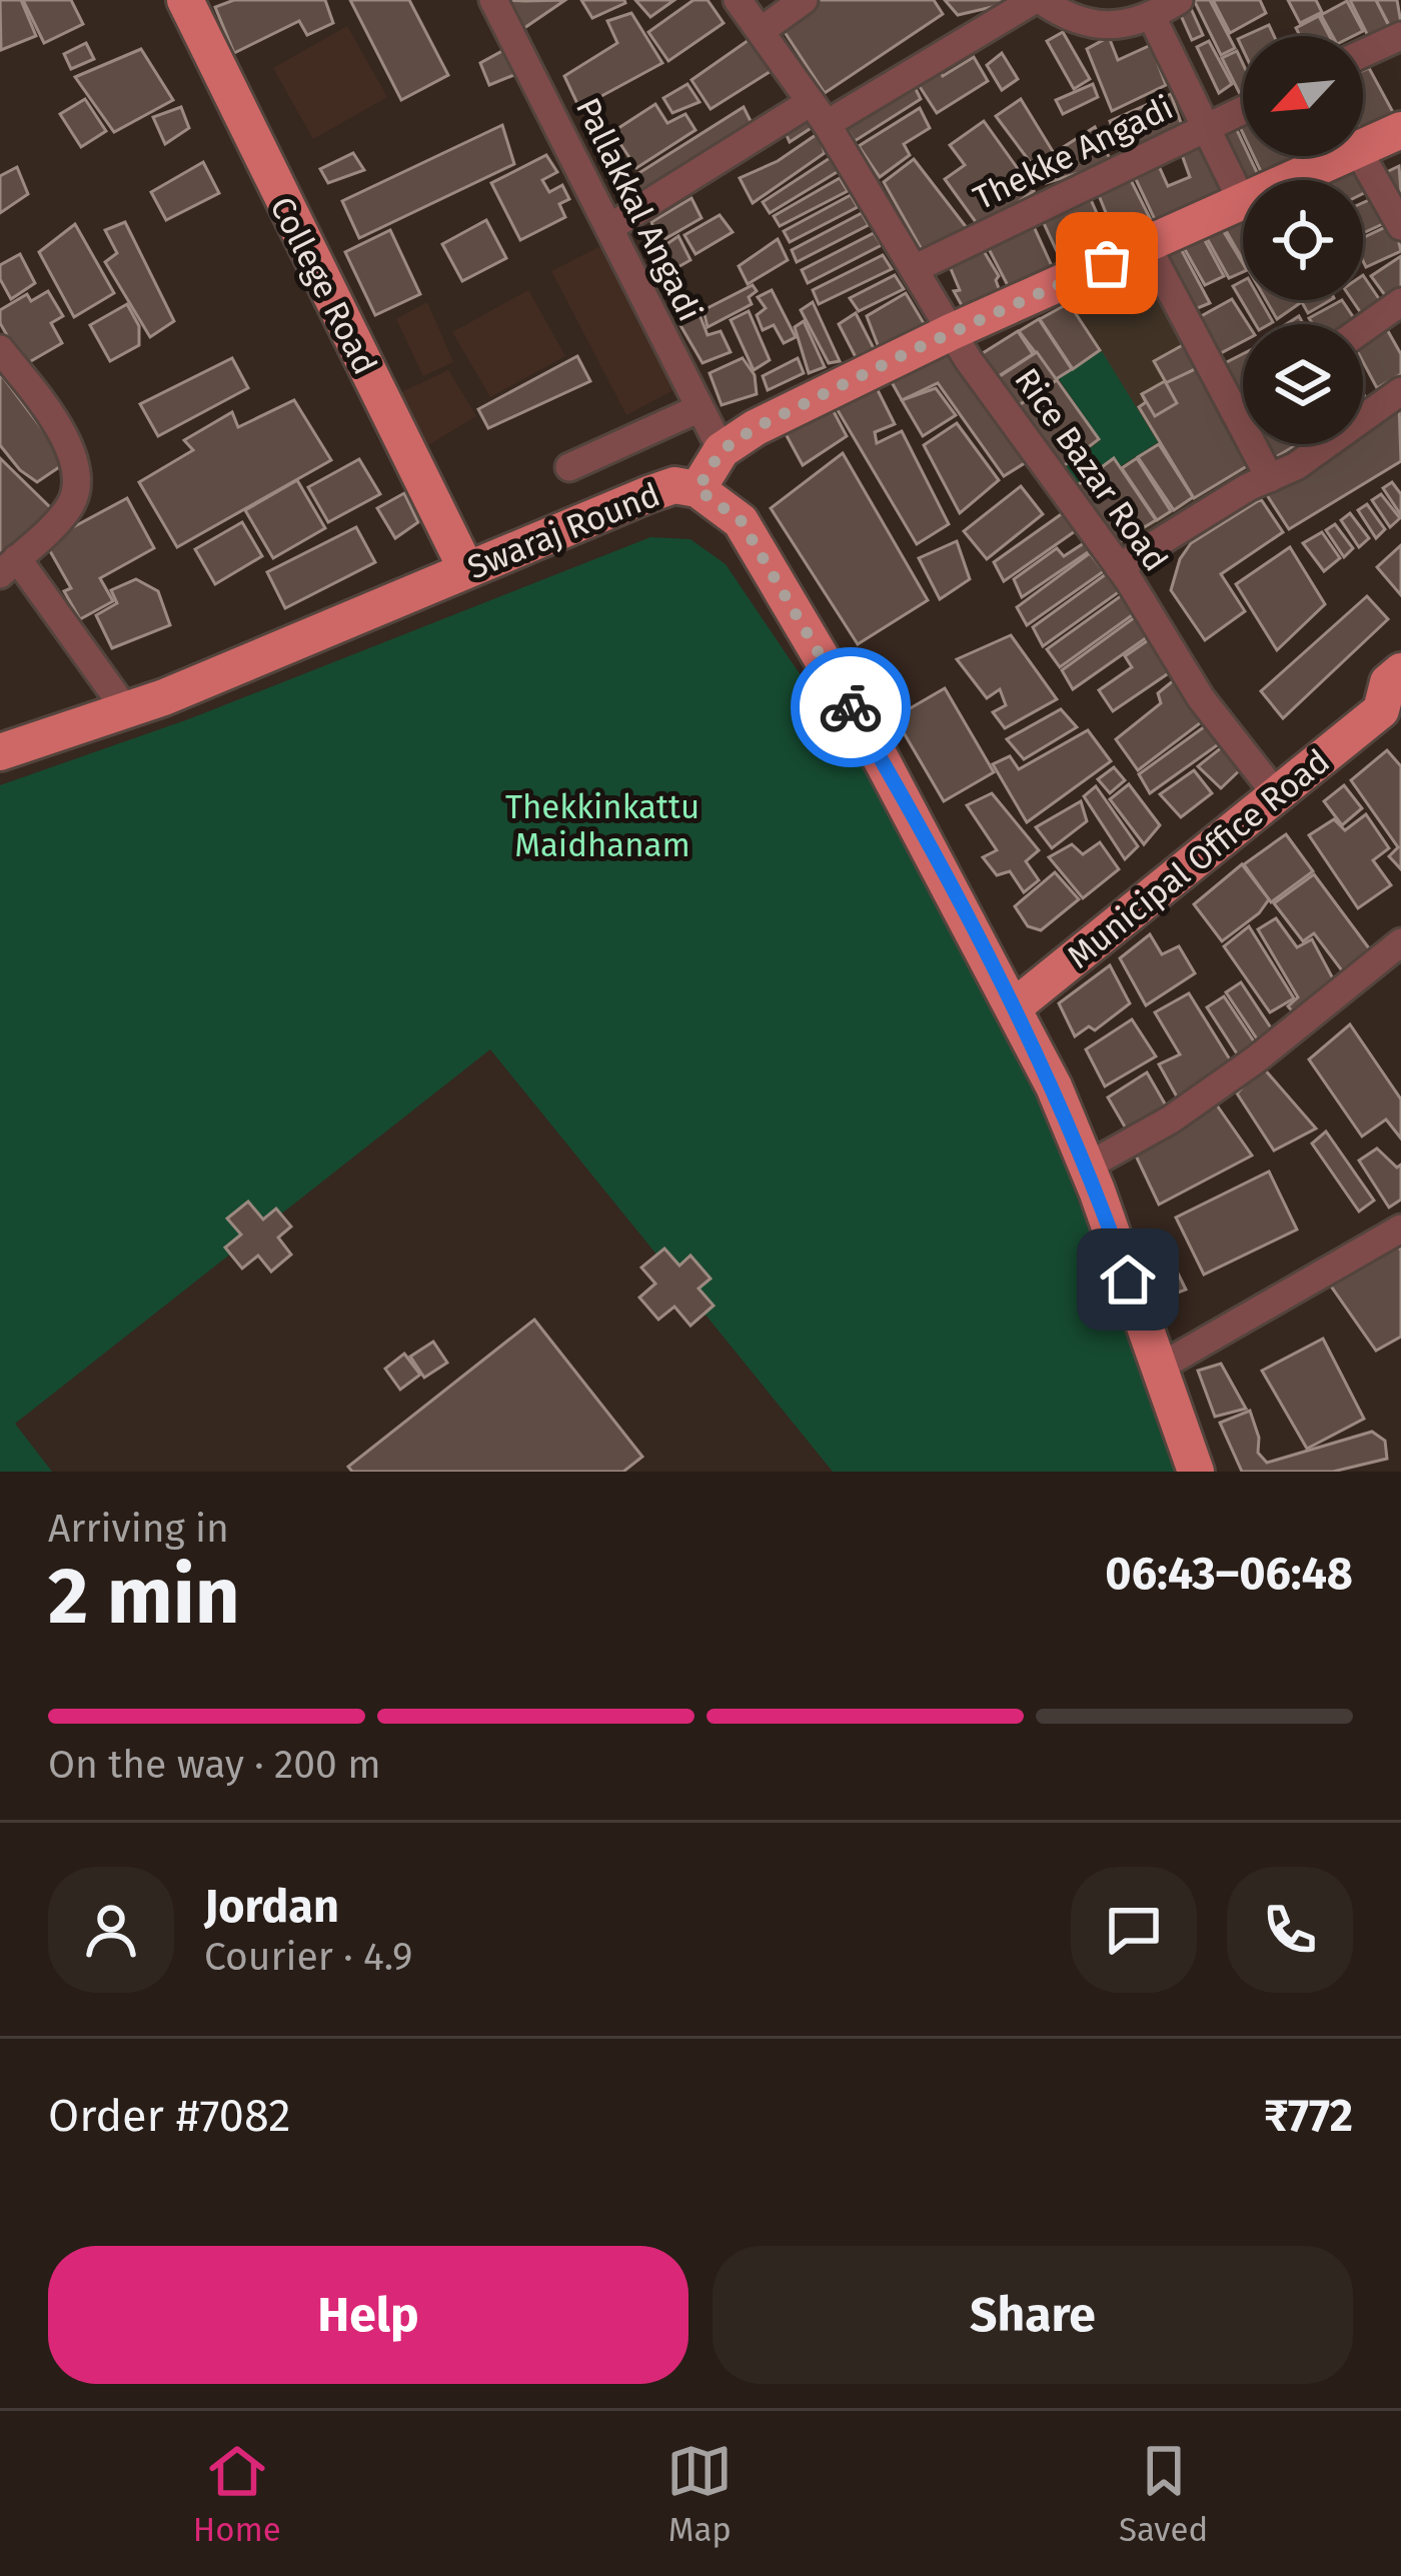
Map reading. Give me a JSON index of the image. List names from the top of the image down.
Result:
{
  "streets": {
    "main road": ["College Road", "Swaraj Round", "Municipal Office Road"],
    "street": ["Thekke Angadi", "Pallakkal Angadi", "Rice Bazar Road"]
  },
  "crossings": [
    ["Thekke Angadi", "Rice Bazar Road"],
    ["College Road", "Swaraj Round"],
    ["Rice Bazar Road", "Municipal Office Road"],
    ["Swaraj Round", "Municipal Office Road"]
  ],
  "parks": ["Thekkinkattu Maidhanam"],
  "north": "bottom left",
  "page": {
    "heading": ["2 min", "Arriving in", "06:43–06:48"],
    "panel": [
      "Jordan",
      "Courier · 4.9",
      "Order #7082",
      "₹772"
    ],
    "bar": "On the way · 200 m",
    "buttons": ["Help", "Share"],
    "tabs": ["Home", "Map", "Saved"]
  }
}
